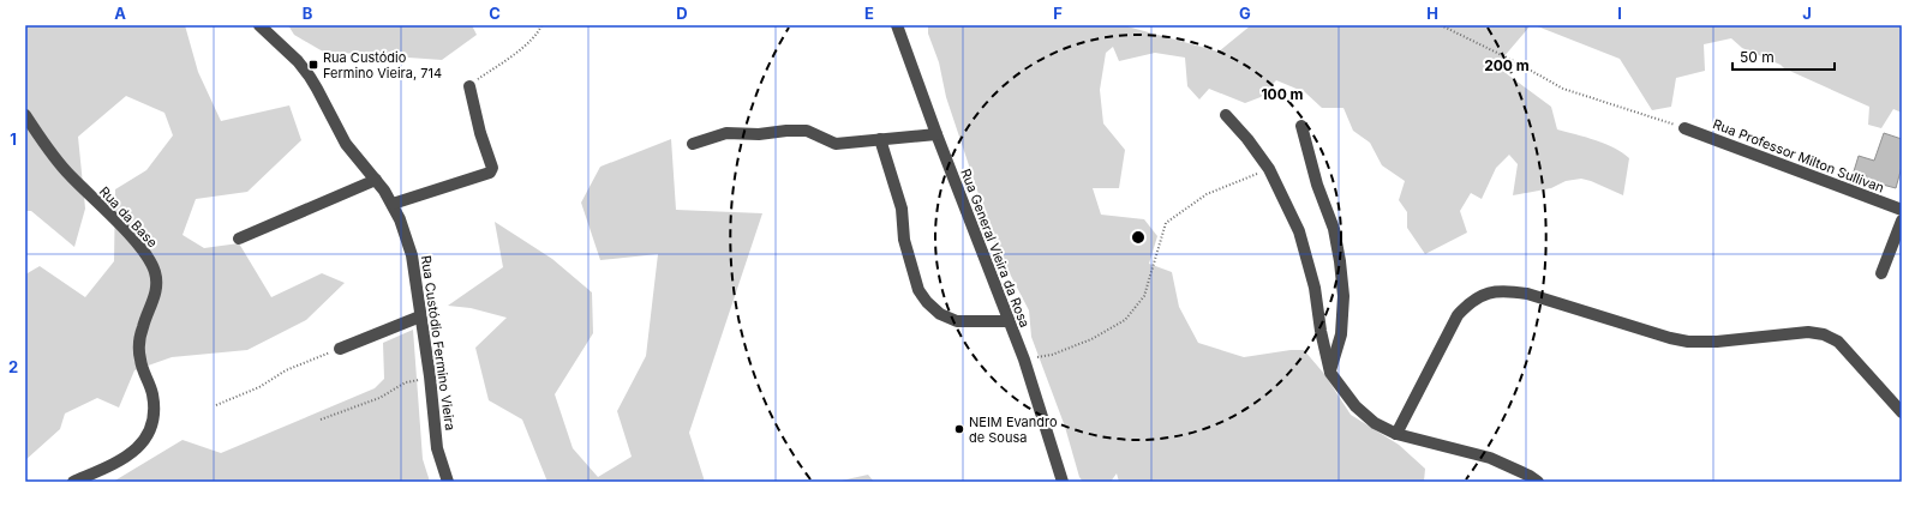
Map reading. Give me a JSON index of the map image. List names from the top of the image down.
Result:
{
  "streets": {
    "street": [
      "Rua Professor Milton Sullivan",
      "Rua da Base",
      "Rua General Vieira da Rosa",
      "Rua Custódio Fermino Vieira"
    ]
  },
  "places": {
    "transit": ["Rua Custódio Fermino Vieira, 714"],
    "other": ["NEIM Evandro de Sousa"]
  },
  "scale_bar": "50 m",
  "grid": {
    "columns": [
      "A",
      "B",
      "C",
      "D",
      "E",
      "F",
      "G",
      "H",
      "I",
      "J"
    ],
    "rows": ["1", "2"]
  },
  "rings": ["200 m", "100 m"]
}
